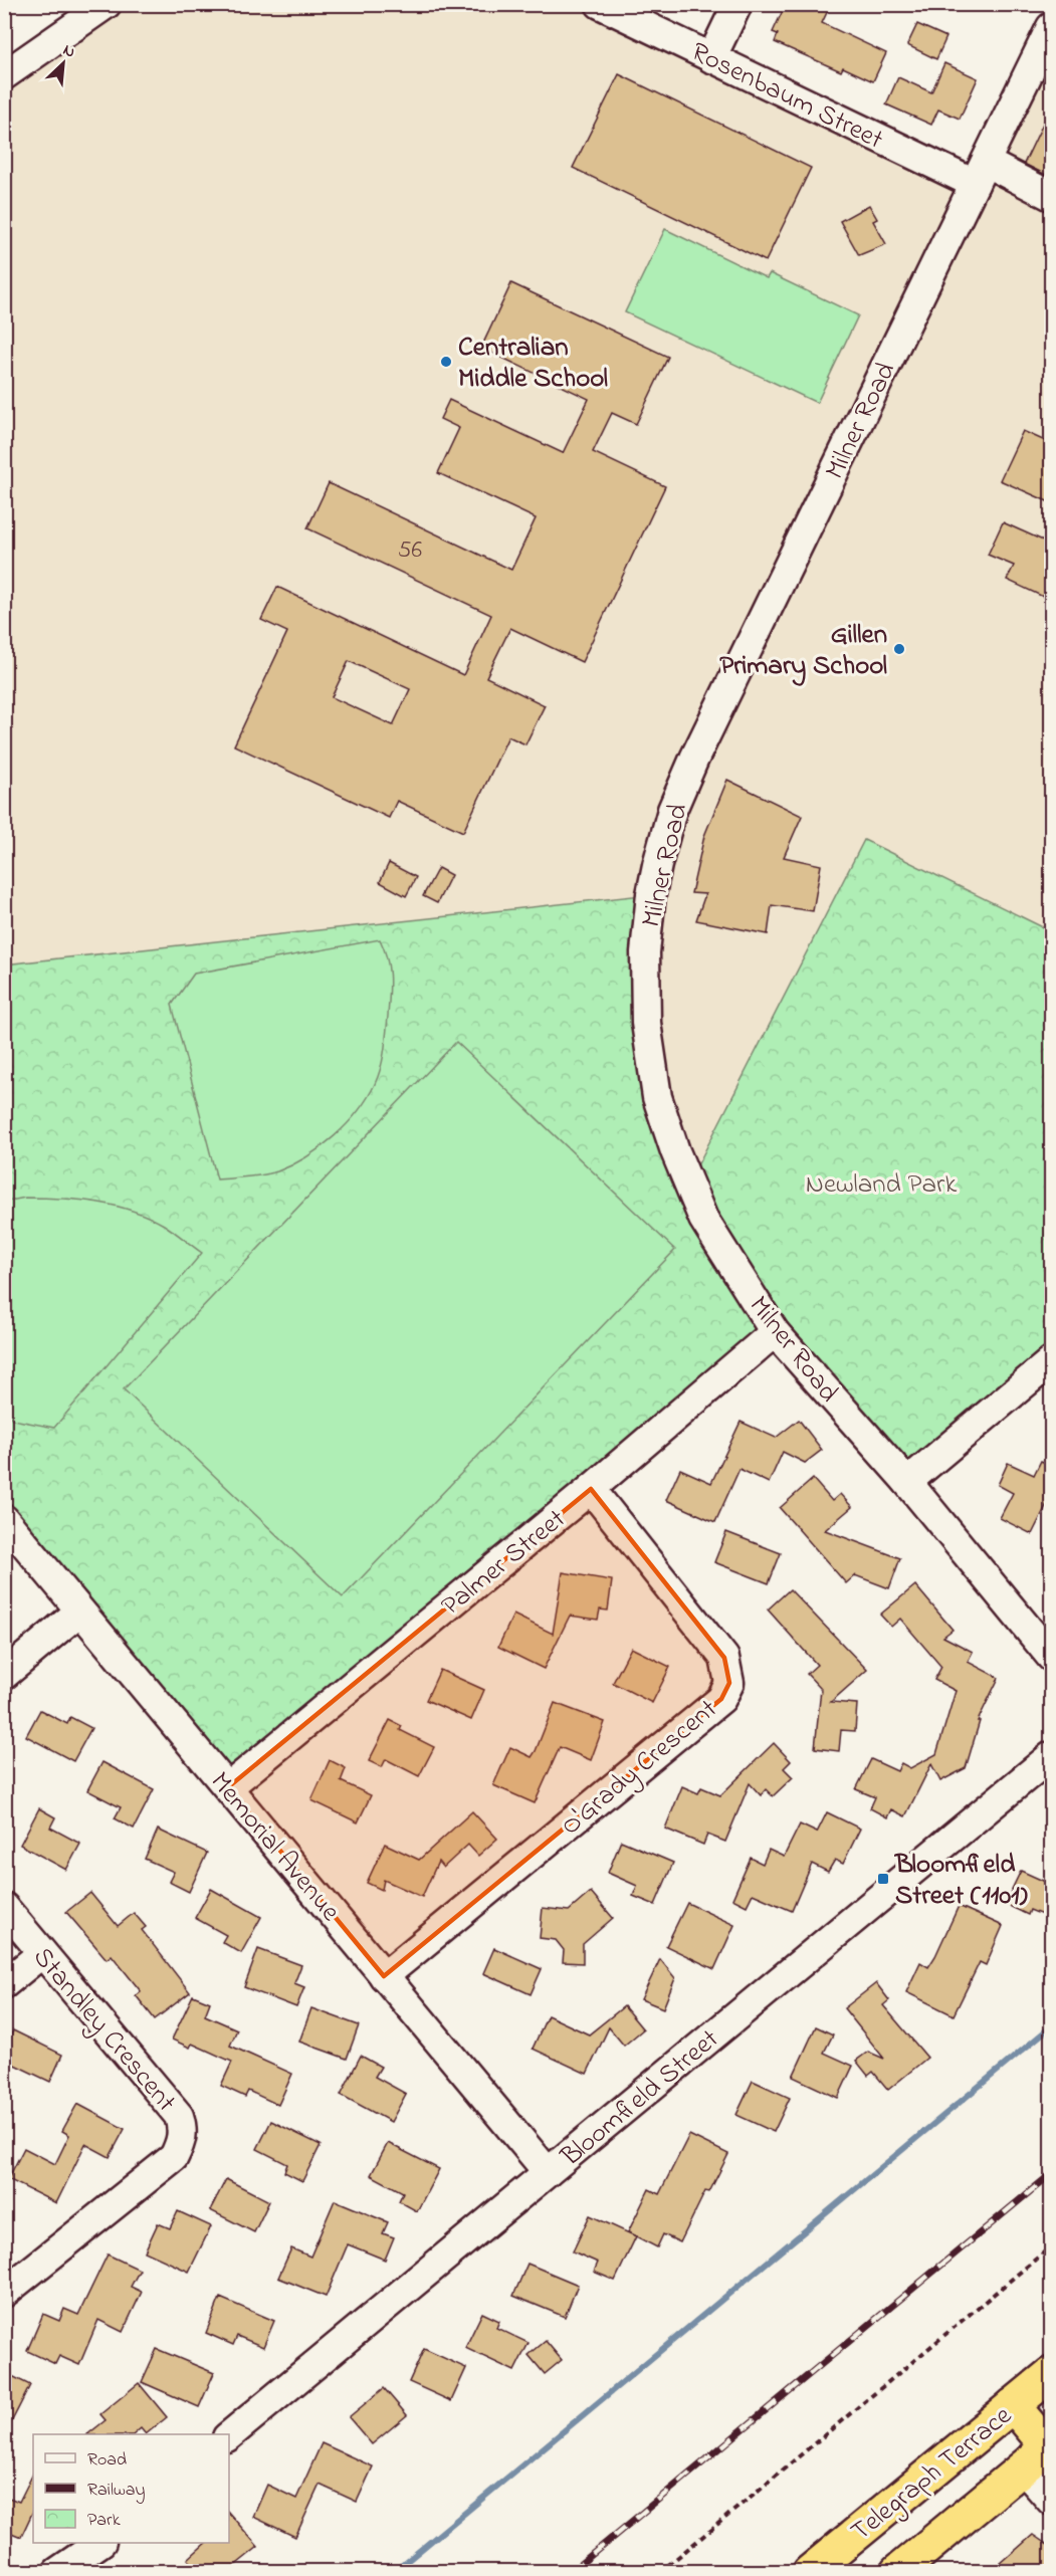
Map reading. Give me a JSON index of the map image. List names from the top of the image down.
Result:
{
  "streets": {
    "highway": ["Telegraph Terrace"],
    "street": [
      "Rosenbaum Street",
      "Milner Road",
      "Palmer Street",
      "O'Grady Crescent",
      "Memorial Avenue",
      "Standley Crescent",
      "Bloomfield Street"
    ]
  },
  "crossings": [
    ["Rosenbaum Street", "Milner Road"],
    ["Milner Road", "Palmer Street"],
    ["Palmer Street", "O'Grady Crescent"],
    ["Palmer Street", "Memorial Avenue"],
    ["O'Grady Crescent", "Memorial Avenue"],
    ["Memorial Avenue", "Bloomfield Street"]
  ],
  "parks": ["Newland Park"],
  "places": {
    "other": ["Centralian Middle School", "Gillen Primary School"],
    "transit": ["Bloomfield Street (1101)"]
  },
  "house_numbers": ["56"],
  "legend": ["Road", "Railway", "Park"],
  "north": "top right"
}
